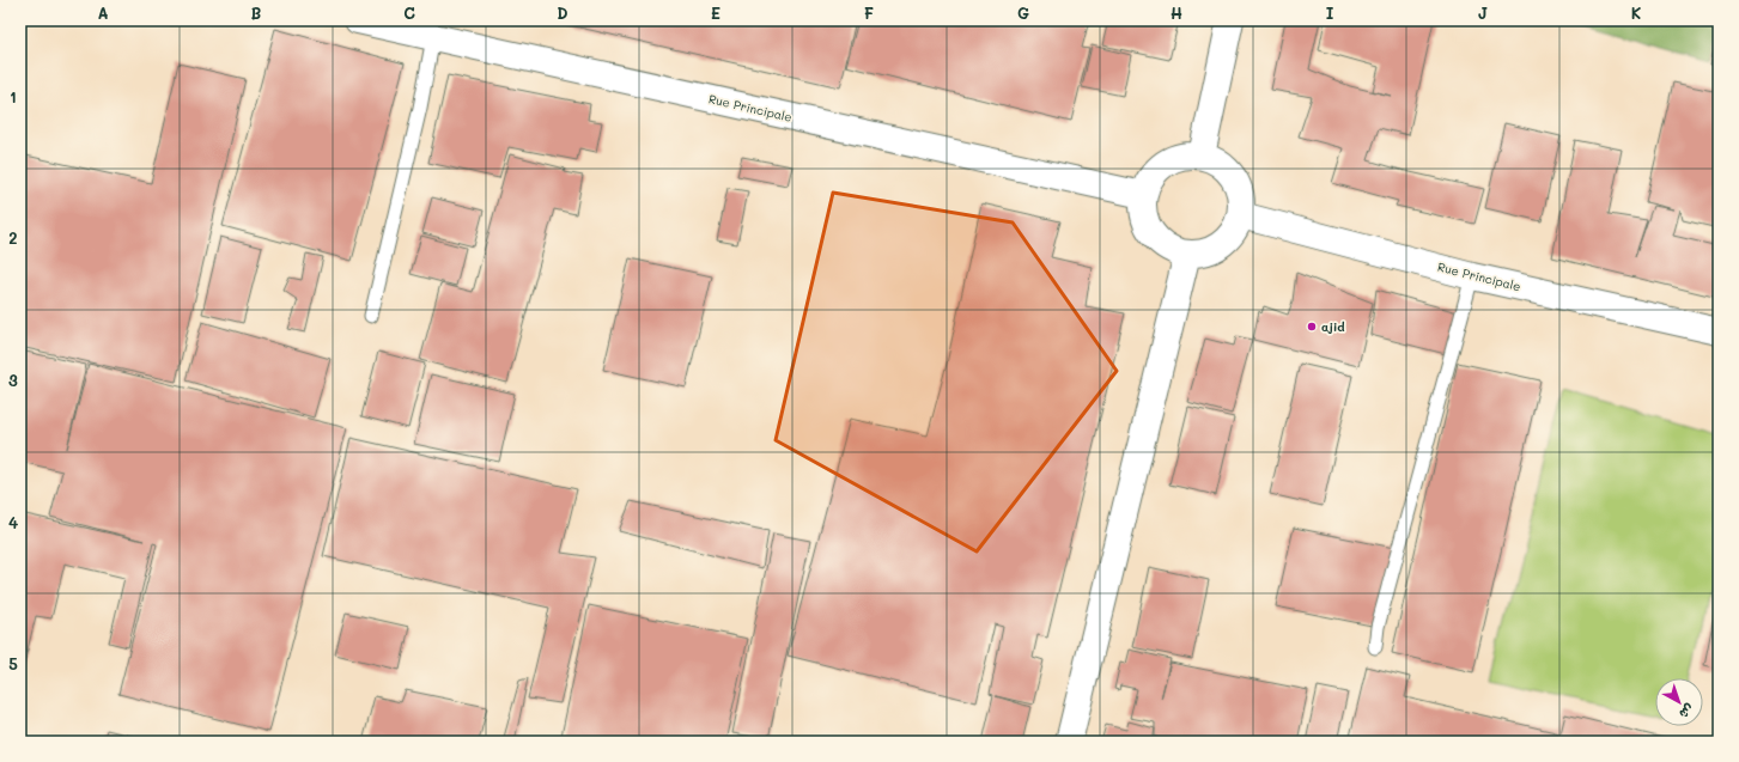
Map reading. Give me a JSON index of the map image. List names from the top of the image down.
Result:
{
  "streets": {
    "street": ["Rue Principale"]
  },
  "places": ["ajid"],
  "north": "bottom right",
  "grid": {
    "columns": [
      "A",
      "B",
      "C",
      "D",
      "E",
      "F",
      "G",
      "H",
      "I",
      "J",
      "K"
    ],
    "rows": [
      "1",
      "2",
      "3",
      "4",
      "5"
    ]
  }
}
